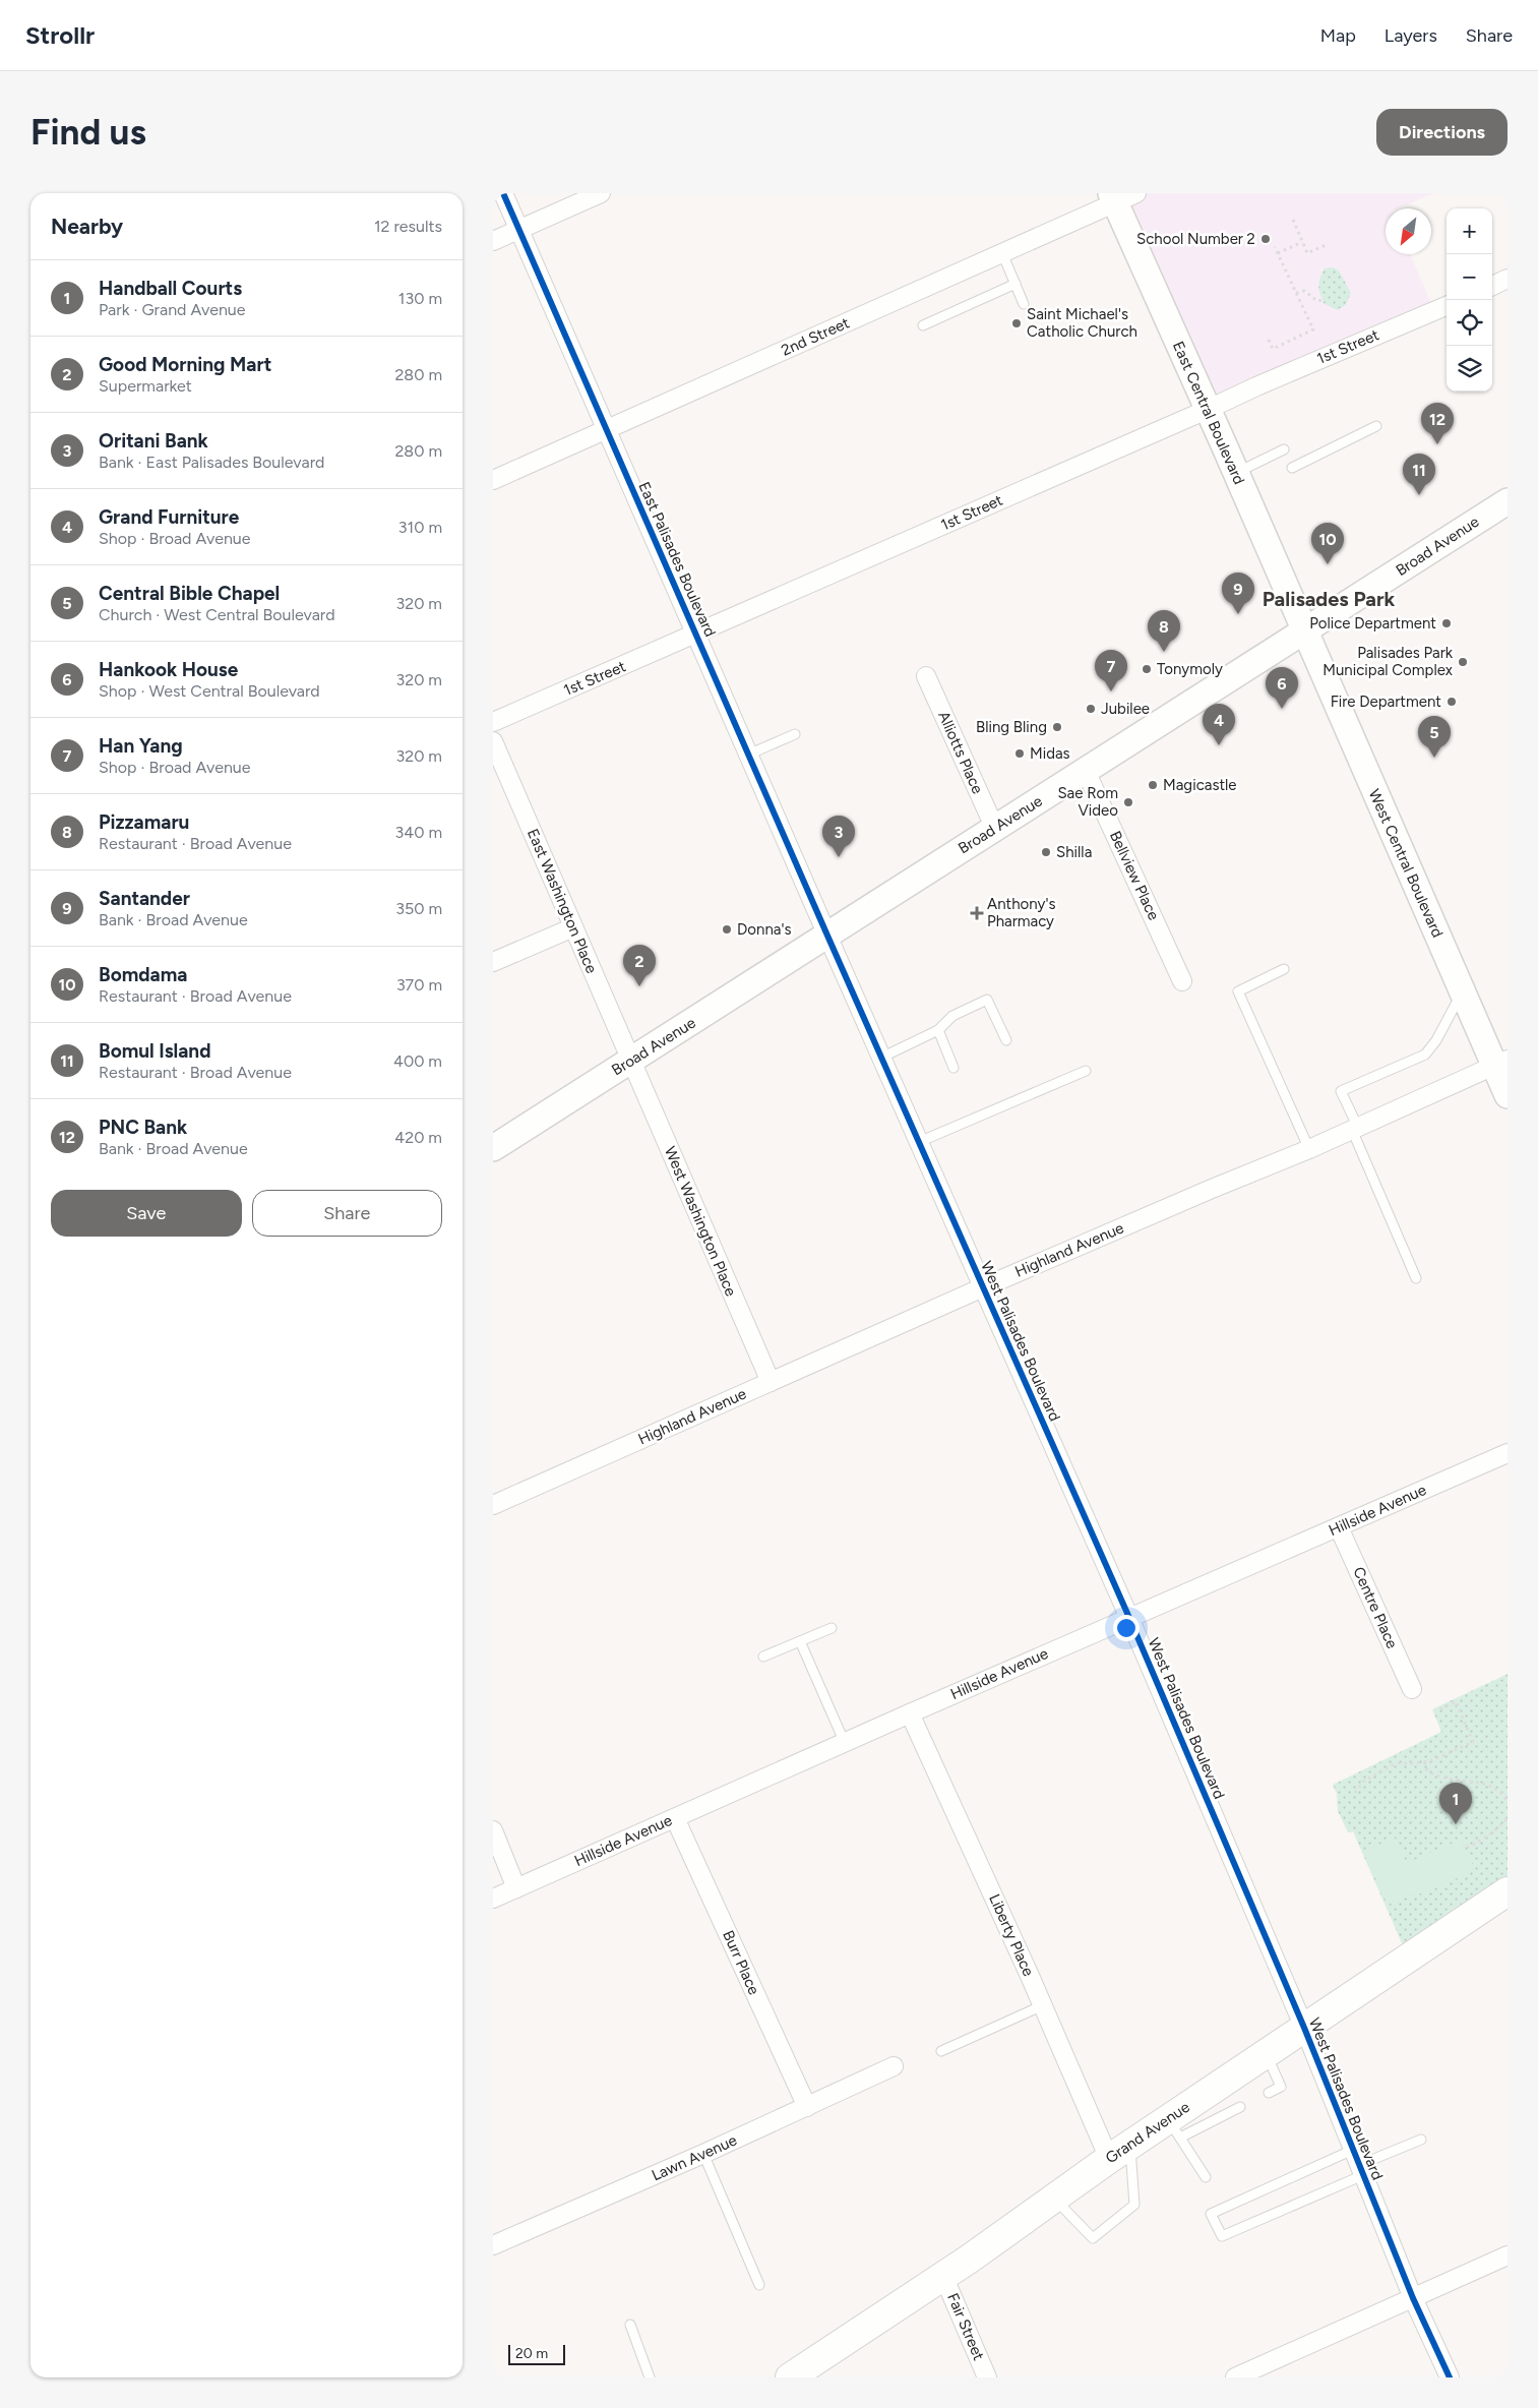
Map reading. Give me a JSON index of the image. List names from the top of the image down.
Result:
{
  "streets": {
    "main road": [
      "East Central Boulevard",
      "Broad Avenue",
      "West Central Boulevard",
      "Grand Avenue"
    ],
    "street": [
      "2nd Street",
      "1st Street",
      "East Palisades Boulevard",
      "Alliotts Place",
      "Bellview Place",
      "East Washington Place",
      "West Washington Place",
      "Highland Avenue",
      "West Palisades Boulevard",
      "Hillside Avenue",
      "Centre Place",
      "Liberty Place",
      "Burr Place",
      "Lawn Avenue",
      "Fair Street"
    ]
  },
  "crossings": [
    ["2nd Street", "East Central Boulevard"],
    ["2nd Street", "East Palisades Boulevard"],
    ["1st Street", "East Central Boulevard"],
    ["1st Street", "East Palisades Boulevard"],
    ["East Central Boulevard", "Broad Avenue"],
    ["East Central Boulevard", "West Central Boulevard"],
    ["Broad Avenue", "East Palisades Boulevard"],
    ["Broad Avenue", "Alliotts Place"],
    ["Broad Avenue", "West Central Boulevard"],
    ["Broad Avenue", "Bellview Place"],
    ["Broad Avenue", "East Washington Place"],
    ["Broad Avenue", "West Washington Place"],
    ["Broad Avenue", "West Palisades Boulevard"],
    ["East Palisades Boulevard", "West Palisades Boulevard"],
    ["West Central Boulevard", "Highland Avenue"],
    ["East Washington Place", "West Washington Place"],
    ["West Washington Place", "Highland Avenue"],
    ["Highland Avenue", "West Palisades Boulevard"],
    ["West Palisades Boulevard", "Hillside Avenue"],
    ["West Palisades Boulevard", "Grand Avenue"],
    ["Hillside Avenue", "Centre Place"],
    ["Hillside Avenue", "Liberty Place"],
    ["Hillside Avenue", "Burr Place"],
    ["Liberty Place", "Grand Avenue"],
    ["Burr Place", "Lawn Avenue"],
    ["Grand Avenue", "Fair Street"]
  ],
  "districts": ["Palisades Park"],
  "places": {
    "other": [
      "School Number 2",
      "Saint Michael's Catholic Church",
      "Police Department",
      "Palisades Park Municipal Complex",
      "Tonymoly",
      "Fire Department",
      "Jubilee",
      "Bling Bling",
      "Midas",
      "Magicastle",
      "Sae Rom Video",
      "Shilla",
      "Donna's"
    ],
    "health": ["Anthony's Pharmacy"]
  },
  "scale_bar": "20 m",
  "north": "bottom left",
  "page": {
    "header": "Strollr",
    "nav": ["Map", "Layers", "Share"],
    "buttons": [
      "Directions",
      ["Save", "Share"]
    ],
    "title": "Find us",
    "heading": ["Nearby", "12 results"],
    "map_buttons": ["+", "−"],
    "list": [
      {
        "mark": "1",
        "name": "Handball Courts",
        "note": "Park · Grand Avenue",
        "value": "130 m"
      },
      {
        "mark": "2",
        "name": "Good Morning Mart",
        "note": "Supermarket",
        "value": "280 m"
      },
      {
        "mark": "3",
        "name": "Oritani Bank",
        "note": "Bank · East Palisades Boulevard",
        "value": "280 m"
      },
      {
        "mark": "4",
        "name": "Grand Furniture",
        "note": "Shop · Broad Avenue",
        "value": "310 m"
      },
      {
        "mark": "5",
        "name": "Central Bible Chapel",
        "note": "Church · West Central Boulevard",
        "value": "320 m"
      },
      {
        "mark": "6",
        "name": "Hankook House",
        "note": "Shop · West Central Boulevard",
        "value": "320 m"
      },
      {
        "mark": "7",
        "name": "Han Yang",
        "note": "Shop · Broad Avenue",
        "value": "320 m"
      },
      {
        "mark": "8",
        "name": "Pizzamaru",
        "note": "Restaurant · Broad Avenue",
        "value": "340 m"
      },
      {
        "mark": "9",
        "name": "Santander",
        "note": "Bank · Broad Avenue",
        "value": "350 m"
      },
      {
        "mark": "10",
        "name": "Bomdama",
        "note": "Restaurant · Broad Avenue",
        "value": "370 m"
      },
      {
        "mark": "11",
        "name": "Bomul Island",
        "note": "Restaurant · Broad Avenue",
        "value": "400 m"
      },
      {
        "mark": "12",
        "name": "PNC Bank",
        "note": "Bank · Broad Avenue",
        "value": "420 m"
      }
    ],
    "pins": [
      "12",
      "11",
      "10",
      "9",
      "8",
      "7",
      "6",
      "4",
      "5",
      "3",
      "2",
      "1"
    ],
    "scale": "20 m"
  }
}
